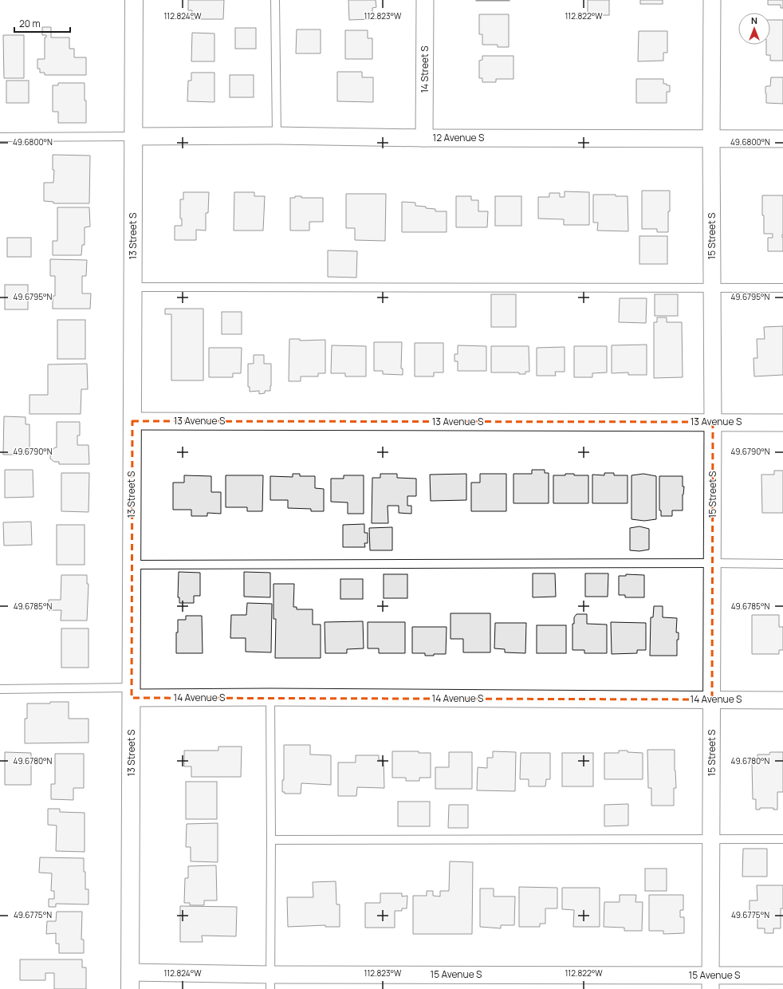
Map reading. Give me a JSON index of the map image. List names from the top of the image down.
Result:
{
  "streets": {
    "street": [
      "14 Street S",
      "12 Avenue S",
      "13 Street S",
      "15 Street S",
      "13 Avenue S",
      "14 Avenue S",
      "15 Avenue S"
    ]
  },
  "crossings": [
    ["14 Street S", "12 Avenue S"],
    ["12 Avenue S", "13 Street S"],
    ["12 Avenue S", "15 Street S"],
    ["13 Street S", "13 Avenue S"],
    ["13 Street S", "14 Avenue S"],
    ["13 Street S", "15 Avenue S"],
    ["15 Street S", "13 Avenue S"],
    ["15 Street S", "14 Avenue S"],
    ["15 Street S", "15 Avenue S"]
  ],
  "scale_bar": "20 m",
  "north": "top",
  "coordinates": [
    "112.824°W",
    "112.823°W",
    "112.822°W",
    "49.6800°N",
    "49.6795°N",
    "49.6790°N",
    "49.6785°N",
    "49.6780°N",
    "49.6775°N"
  ]
}
